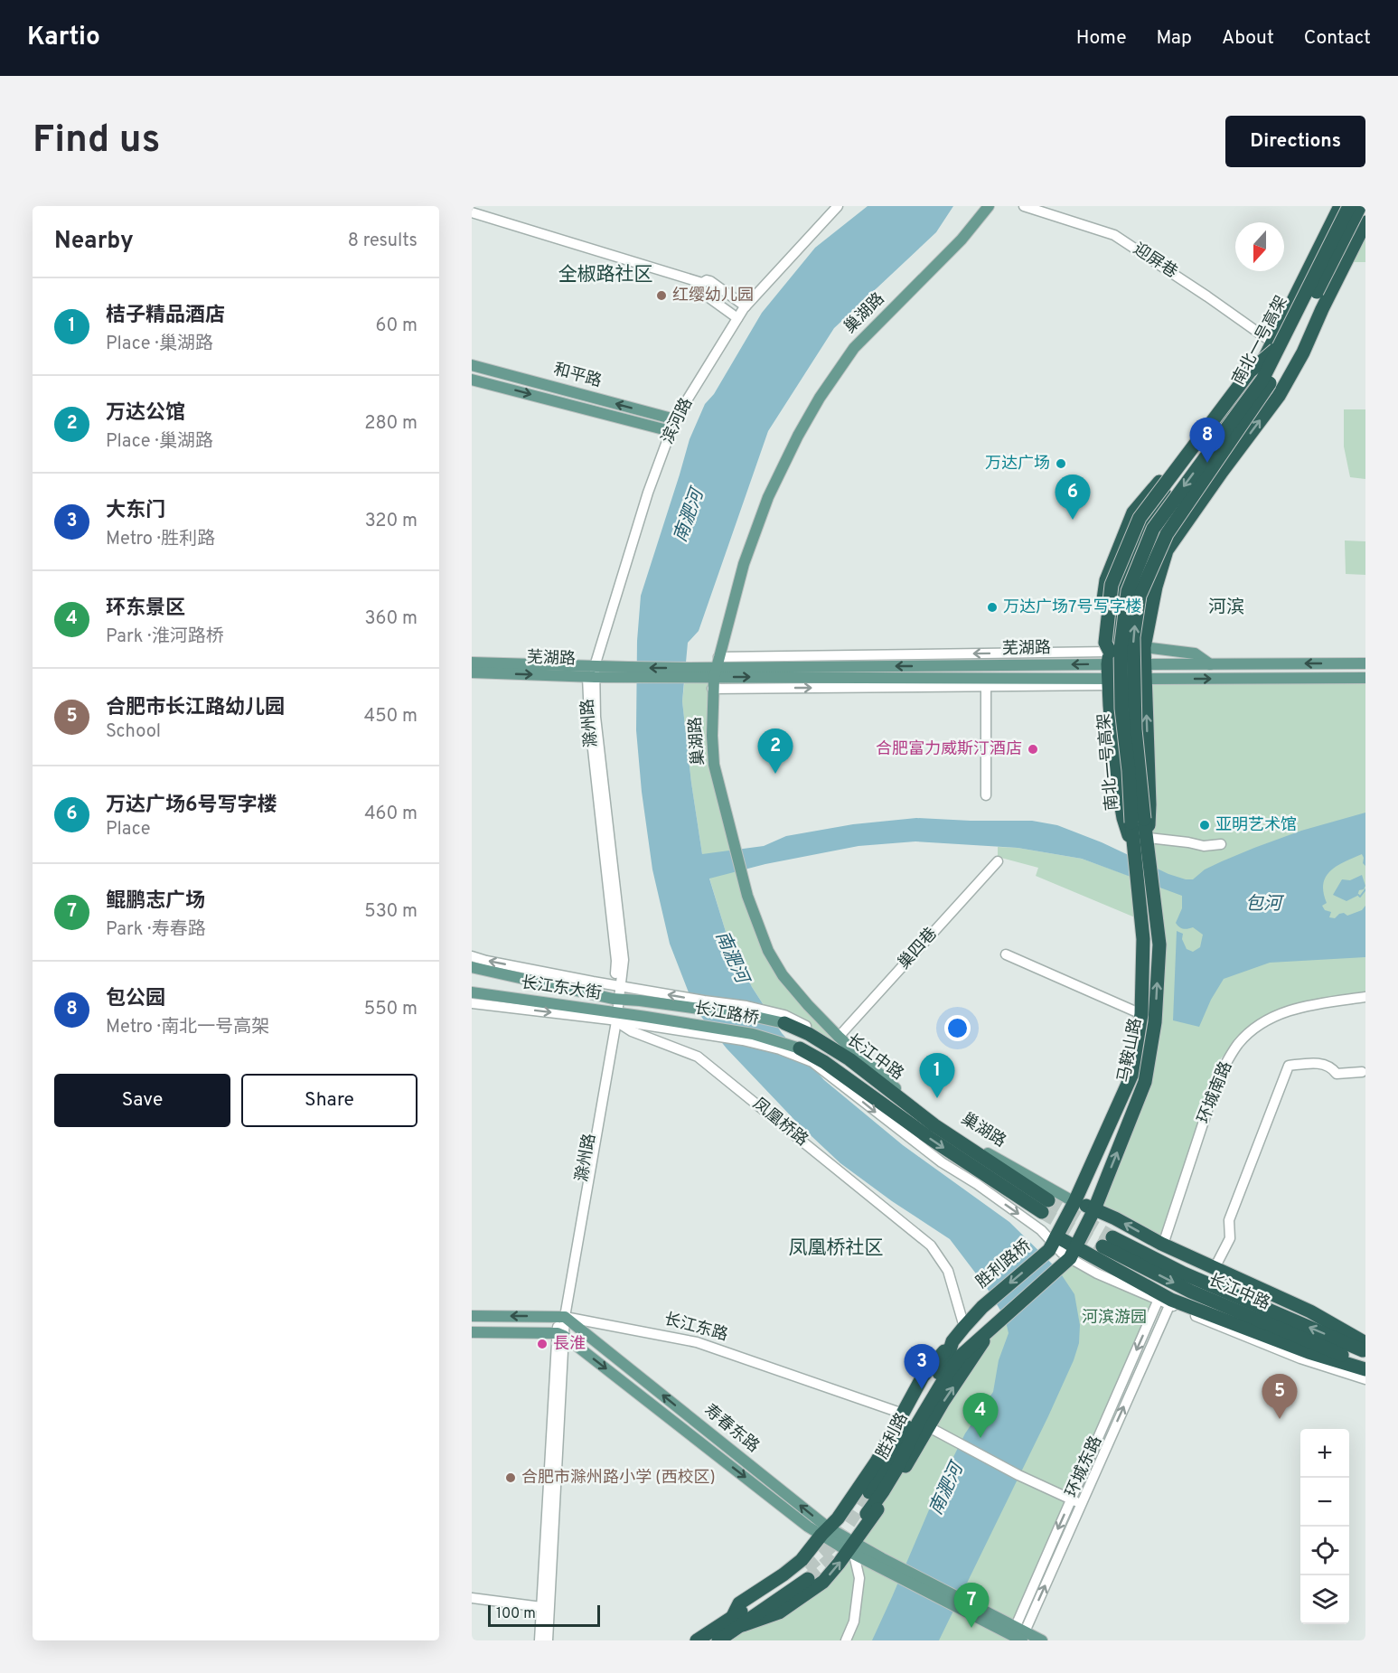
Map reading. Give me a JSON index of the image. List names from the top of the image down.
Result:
{
  "streets": {
    "highway": [
      "南北一号高架",
      "马鞍山路",
      "长江中路",
      "胜利路桥",
      "胜利路"
    ],
    "main road": [
      "巢湖路",
      "和平路",
      "芜湖路",
      "长江东大街",
      "长江路桥",
      "长江东路",
      "寿春东路"
    ],
    "street": [
      "迎屏巷",
      "滨河路",
      "滁州路",
      "巢四巷",
      "环城南路",
      "凤凰桥路",
      "环城东路"
    ]
  },
  "crossings": [
    ["迎屏巷", "南北一号高架"],
    ["巢湖路", "芜湖路"],
    ["巢湖路", "巢四巷"],
    ["巢湖路", "马鞍山路"],
    ["南北一号高架", "马鞍山路"],
    ["和平路", "滨河路"],
    ["滨河路", "芜湖路"],
    ["滨河路", "滁州路"],
    ["芜湖路", "滁州路"],
    ["滁州路", "长江东大街"],
    ["滁州路", "凤凰桥路"],
    ["滁州路", "长江东路"],
    ["滁州路", "寿春东路"],
    ["长江东大街", "长江路桥"],
    ["长江东大街", "凤凰桥路"],
    ["长江路桥", "长江中路"],
    ["马鞍山路", "胜利路桥"],
    ["马鞍山路", "胜利路"],
    ["凤凰桥路", "胜利路"],
    ["胜利路桥", "胜利路"],
    ["长江东路", "寿春东路"],
    ["寿春东路", "环城东路"]
  ],
  "one_way": ["胜利路桥"],
  "districts": ["全椒路社区", "河滨", "凤凰桥社区"],
  "water": ["南淝河", "包河"],
  "parks": ["河滨游园"],
  "places": [
    "红缨幼儿园",
    "万达广场",
    "万达广场7号写字楼",
    "合肥富力威斯汀酒店",
    "亚明艺术馆",
    "長淮",
    "合肥市滁州路小学 (西校区)"
  ],
  "scale_bar": "100 m",
  "north": "bottom",
  "page": {
    "header": "Kartio",
    "nav": [
      "Home",
      "Map",
      "About",
      "Contact"
    ],
    "buttons": [
      "Directions",
      ["Save", "Share"]
    ],
    "title": "Find us",
    "heading": ["Nearby", "8 results"],
    "list": [
      {
        "mark": "1",
        "name": "桔子精品酒店",
        "note": "Place · 巢湖路",
        "value": "60 m"
      },
      {
        "mark": "2",
        "name": "万达公馆",
        "note": "Place · 巢湖路",
        "value": "280 m"
      },
      {
        "mark": "3",
        "name": "大东门",
        "note": "Metro · 胜利路",
        "value": "320 m"
      },
      {
        "mark": "4",
        "name": "环东景区",
        "note": "Park · 淮河路桥",
        "value": "360 m"
      },
      {
        "mark": "5",
        "name": "合肥市长江路幼儿园",
        "note": "School",
        "value": "450 m"
      },
      {
        "mark": "6",
        "name": "万达广场6号写字楼",
        "note": "Place",
        "value": "460 m"
      },
      {
        "mark": "7",
        "name": "鲲鹏志广场",
        "note": "Park · 寿春路",
        "value": "530 m"
      },
      {
        "mark": "8",
        "name": "包公园",
        "note": "Metro · 南北一号高架",
        "value": "550 m"
      }
    ],
    "pins": [
      "8",
      "6",
      "2",
      "1",
      "3",
      "5",
      "4",
      "7"
    ],
    "map_buttons": ["+", "−"],
    "scale": "100 m"
  }
}
